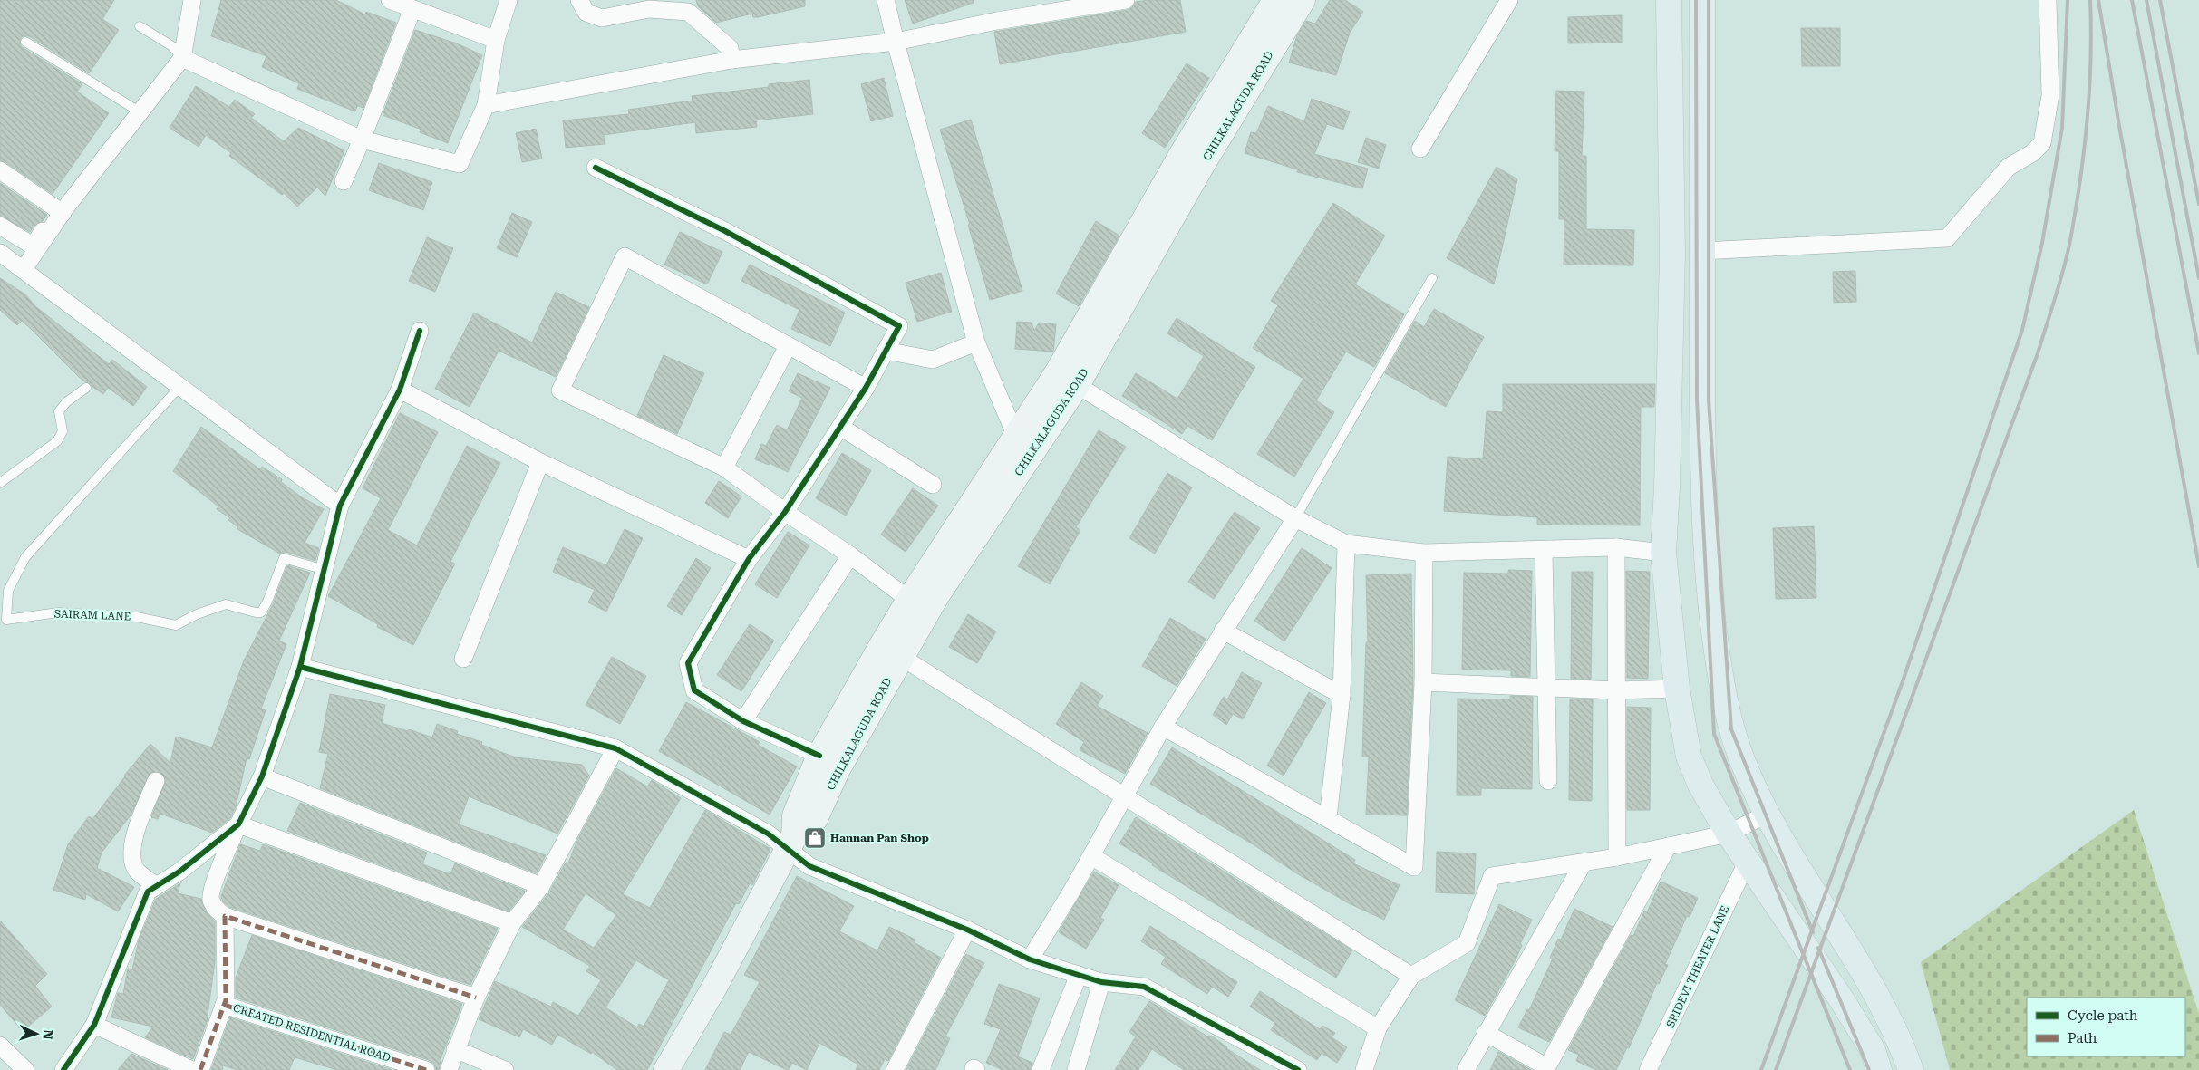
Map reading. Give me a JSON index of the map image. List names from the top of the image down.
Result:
{
  "streets": {
    "main road": ["CHILKALAGUDA ROAD"],
    "street": ["SRIDEVI THEATER LANE", "CREATED RESIDENTIAL ROAD"],
    "lane": ["SAIRAM LANE"]
  },
  "places": {
    "shop": ["Hannan Pan Shop"]
  },
  "legend": ["Cycle path", "Path"],
  "north": "right"
}
